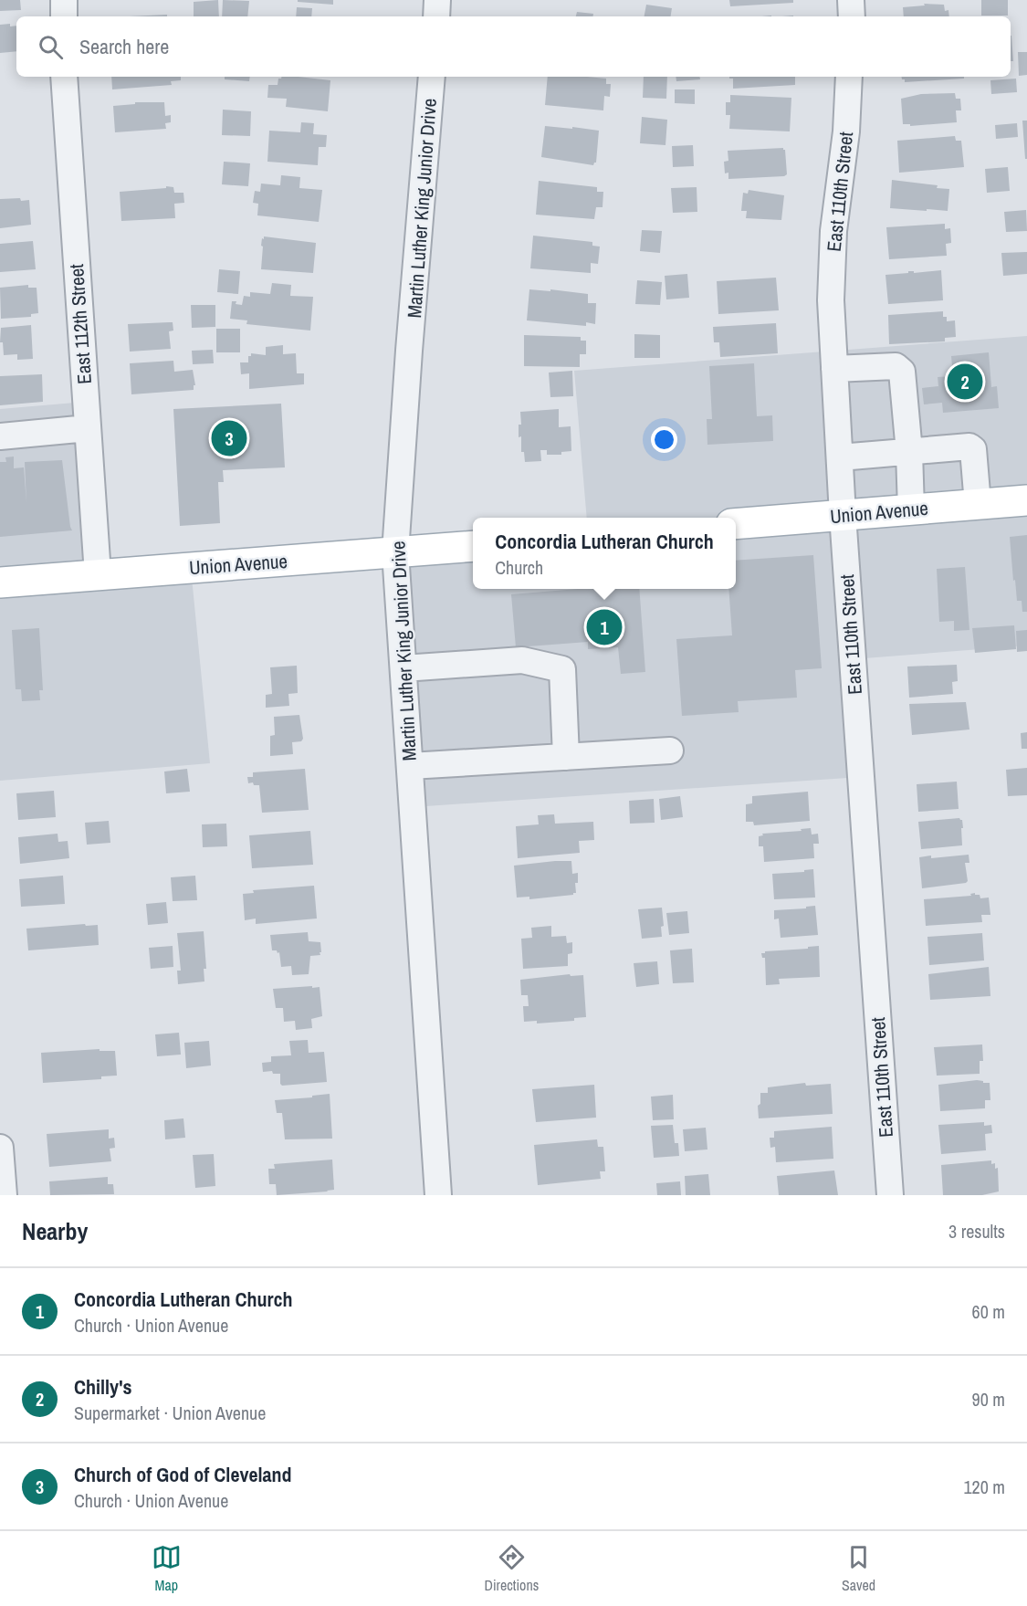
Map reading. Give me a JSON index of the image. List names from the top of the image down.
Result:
{
  "streets": {
    "main road": ["Union Avenue"],
    "street": ["East 110th Street", "Martin Luther King Junior Drive", "East 112th Street"]
  },
  "crossings": [
    ["East 110th Street", "Union Avenue"],
    ["Martin Luther King Junior Drive", "Union Avenue"],
    ["East 112th Street", "Union Avenue"]
  ],
  "page": {
    "search": "Search here",
    "pins": ["2", "3", "1"],
    "popup": ["Concordia Lutheran Church", "Church"],
    "heading": ["Nearby", "3 results"],
    "list": [
      {
        "mark": "1",
        "name": "Concordia Lutheran Church",
        "note": "Church · Union Avenue",
        "value": "60 m"
      },
      {
        "mark": "2",
        "name": "Chilly's",
        "note": "Supermarket · Union Avenue",
        "value": "90 m"
      },
      {
        "mark": "3",
        "name": "Church of God of Cleveland",
        "note": "Church · Union Avenue",
        "value": "120 m"
      }
    ],
    "nav": ["Map", "Directions", "Saved"]
  }
}
